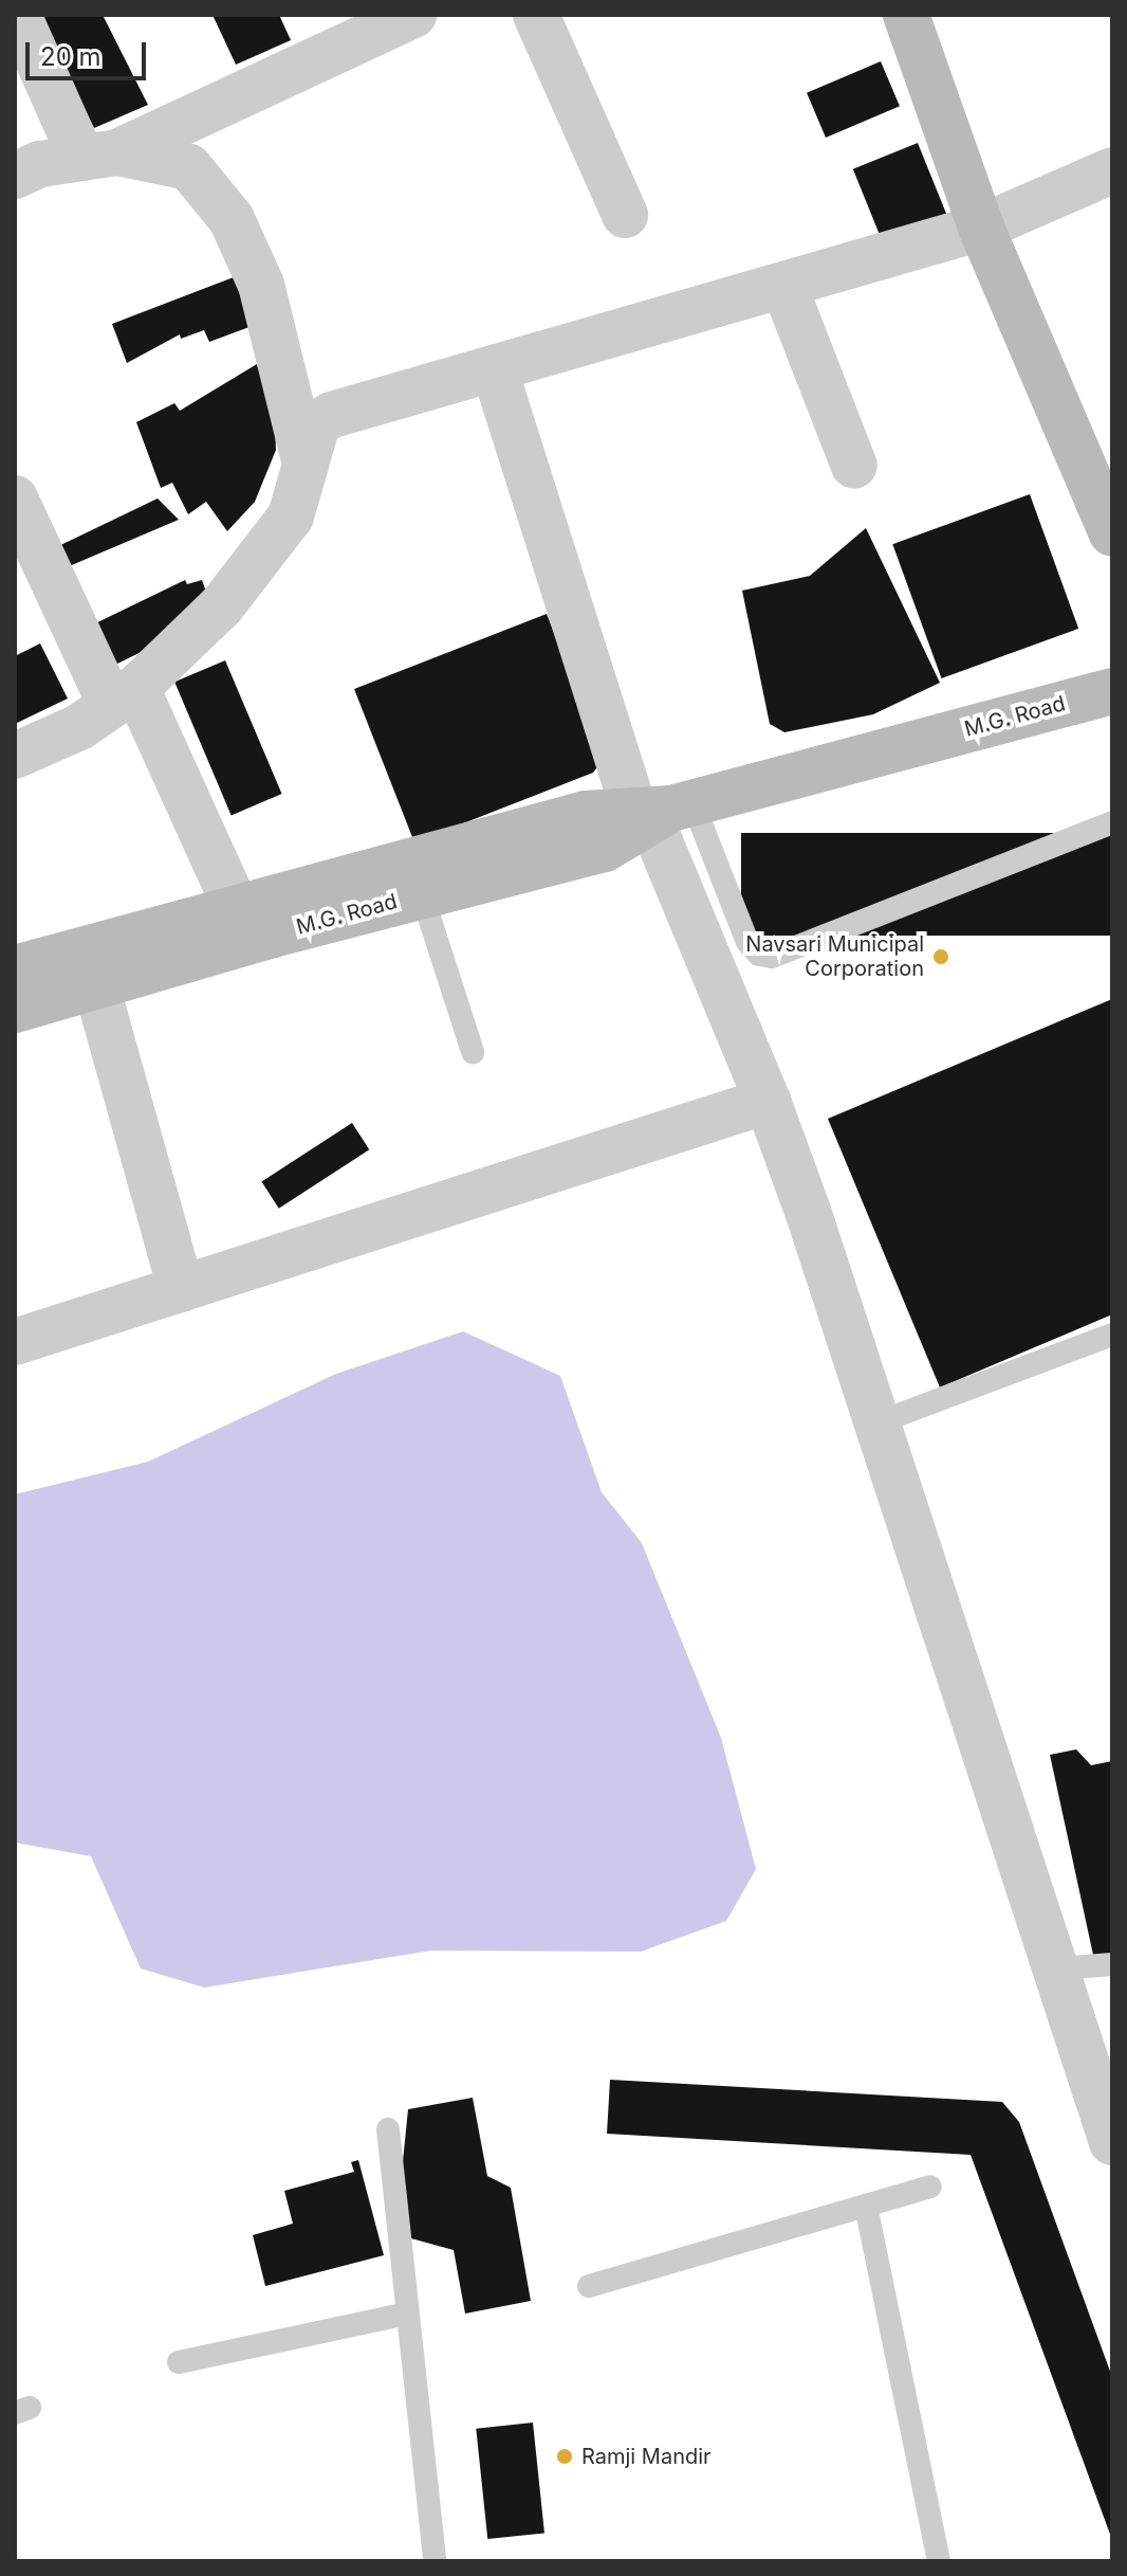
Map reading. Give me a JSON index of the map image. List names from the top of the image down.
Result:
{
  "streets": {
    "main road": ["M.G. Road"]
  },
  "places": ["Navsari Municipal Corporation", "Ramji Mandir"],
  "scale_bar": "20 m"
}
